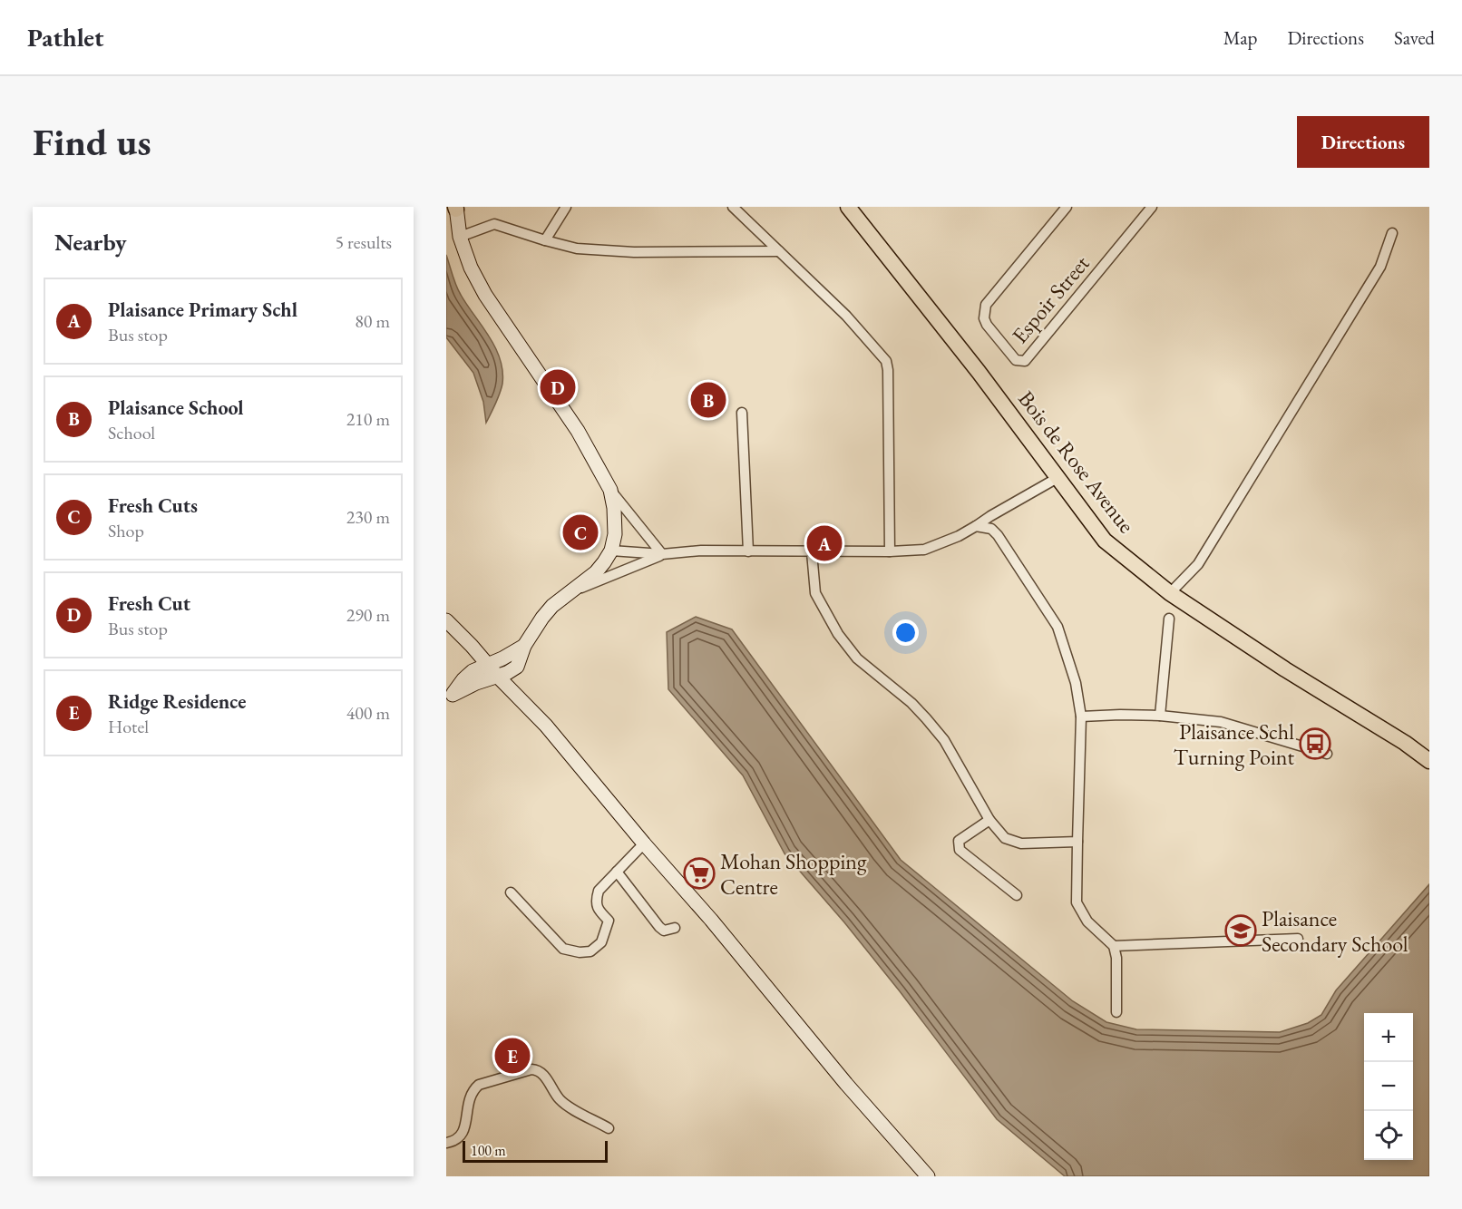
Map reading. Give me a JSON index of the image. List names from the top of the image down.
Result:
{
  "streets": {
    "main road": ["Bois de Rose Avenue"],
    "street": ["Espoir Street"]
  },
  "places": {
    "bus stop": ["Plaisance Schl Turning Point"],
    "supermarket": ["Mohan Shopping Centre"],
    "school or university": ["Plaisance Secondary School"]
  },
  "scale_bar": "100 m",
  "page": {
    "header": "Pathlet",
    "nav": ["Map", "Directions", "Saved"],
    "buttons": "Directions",
    "title": "Find us",
    "heading": ["Nearby", "5 results"],
    "list": [
      {
        "mark": "A",
        "name": "Plaisance Primary Schl",
        "note": "Bus stop",
        "value": "80 m"
      },
      {
        "mark": "B",
        "name": "Plaisance School",
        "note": "School",
        "value": "210 m"
      },
      {
        "mark": "C",
        "name": "Fresh Cuts",
        "note": "Shop",
        "value": "230 m"
      },
      {
        "mark": "D",
        "name": "Fresh Cut",
        "note": "Bus stop",
        "value": "290 m"
      },
      {
        "mark": "E",
        "name": "Ridge Residence",
        "note": "Hotel",
        "value": "400 m"
      }
    ],
    "pins": [
      "D",
      "B",
      "C",
      "A",
      "E"
    ],
    "map_buttons": ["+", "−"],
    "scale": "100 m"
  }
}
